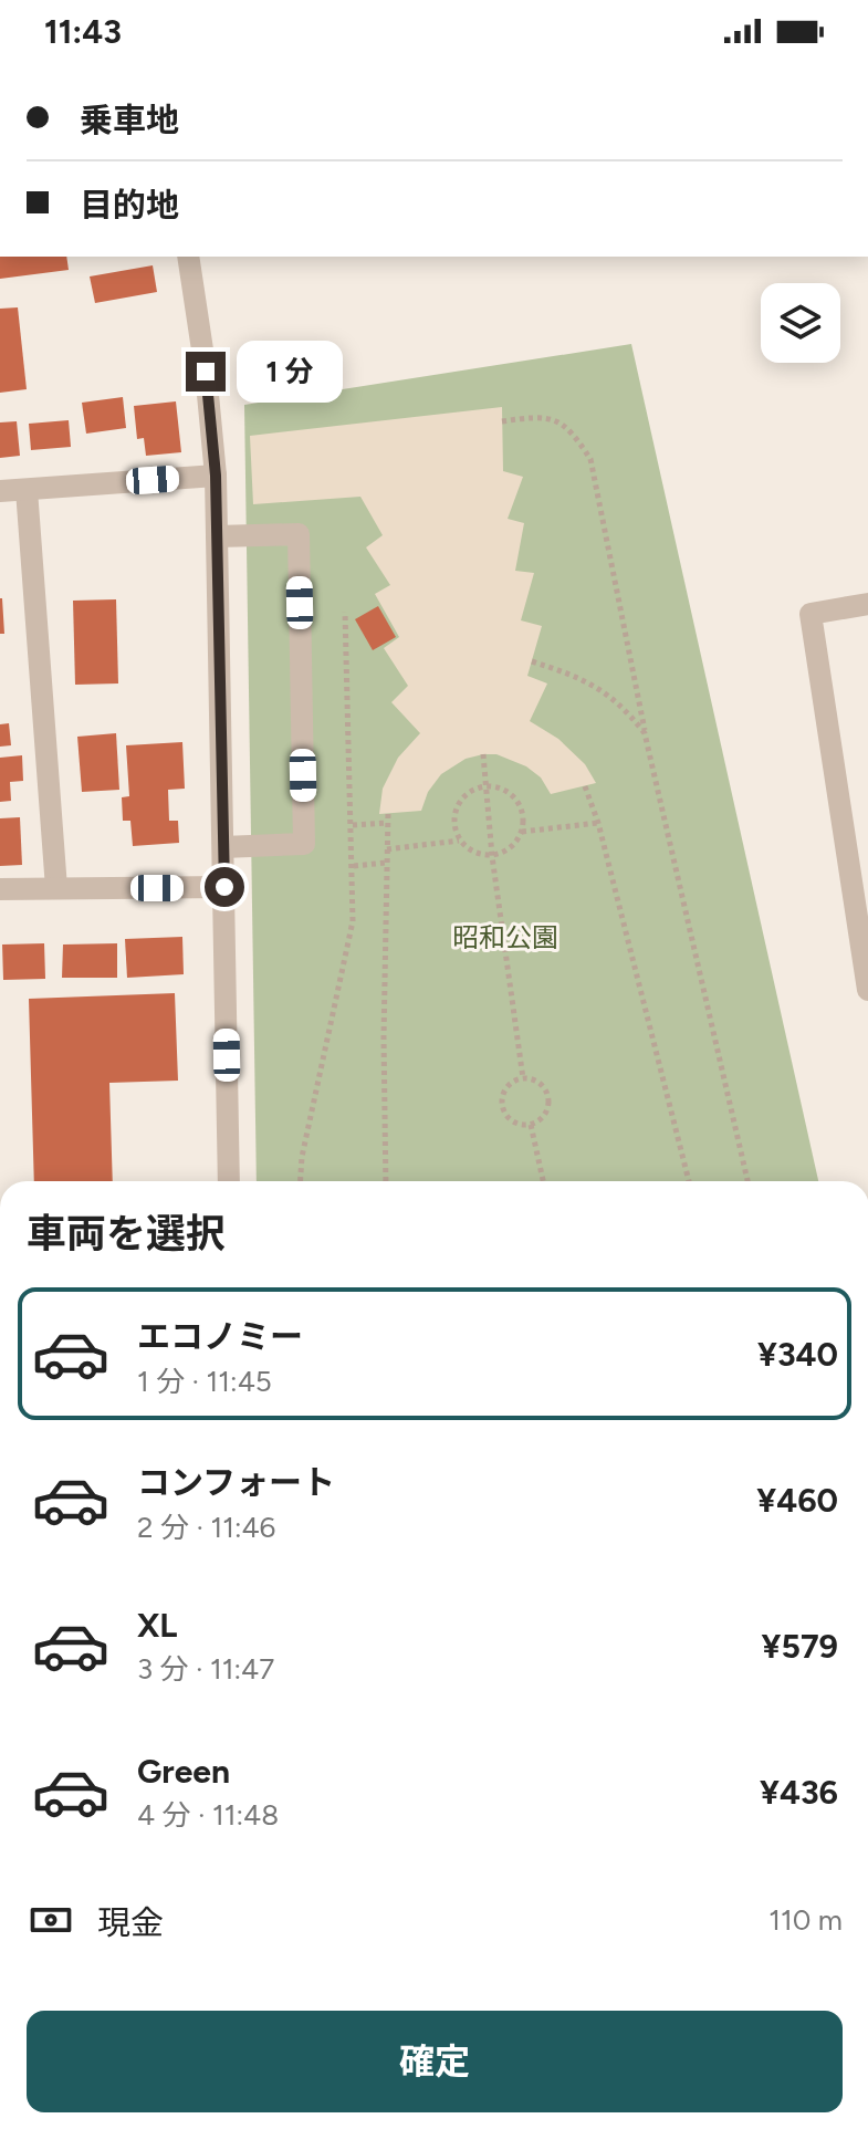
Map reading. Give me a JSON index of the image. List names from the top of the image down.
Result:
{
  "parks": ["昭和公園"],
  "page": {
    "status": "11:43",
    "banner": ["乗車地", "目的地"],
    "bubble": "1 分",
    "heading": "車両を選択",
    "list": [
      {
        "name": "エコノミー",
        "note": "1 分 · 11:45",
        "value": "¥340"
      },
      {
        "name": "コンフォート",
        "note": "2 分 · 11:46",
        "value": "¥460"
      },
      {
        "name": "XL",
        "note": "3 分 · 11:47",
        "value": "¥579"
      },
      {
        "name": "Green",
        "note": "4 分 · 11:48",
        "value": "¥436"
      }
    ],
    "pay": ["現金", "110 m"],
    "buttons": "確定"
  }
}
